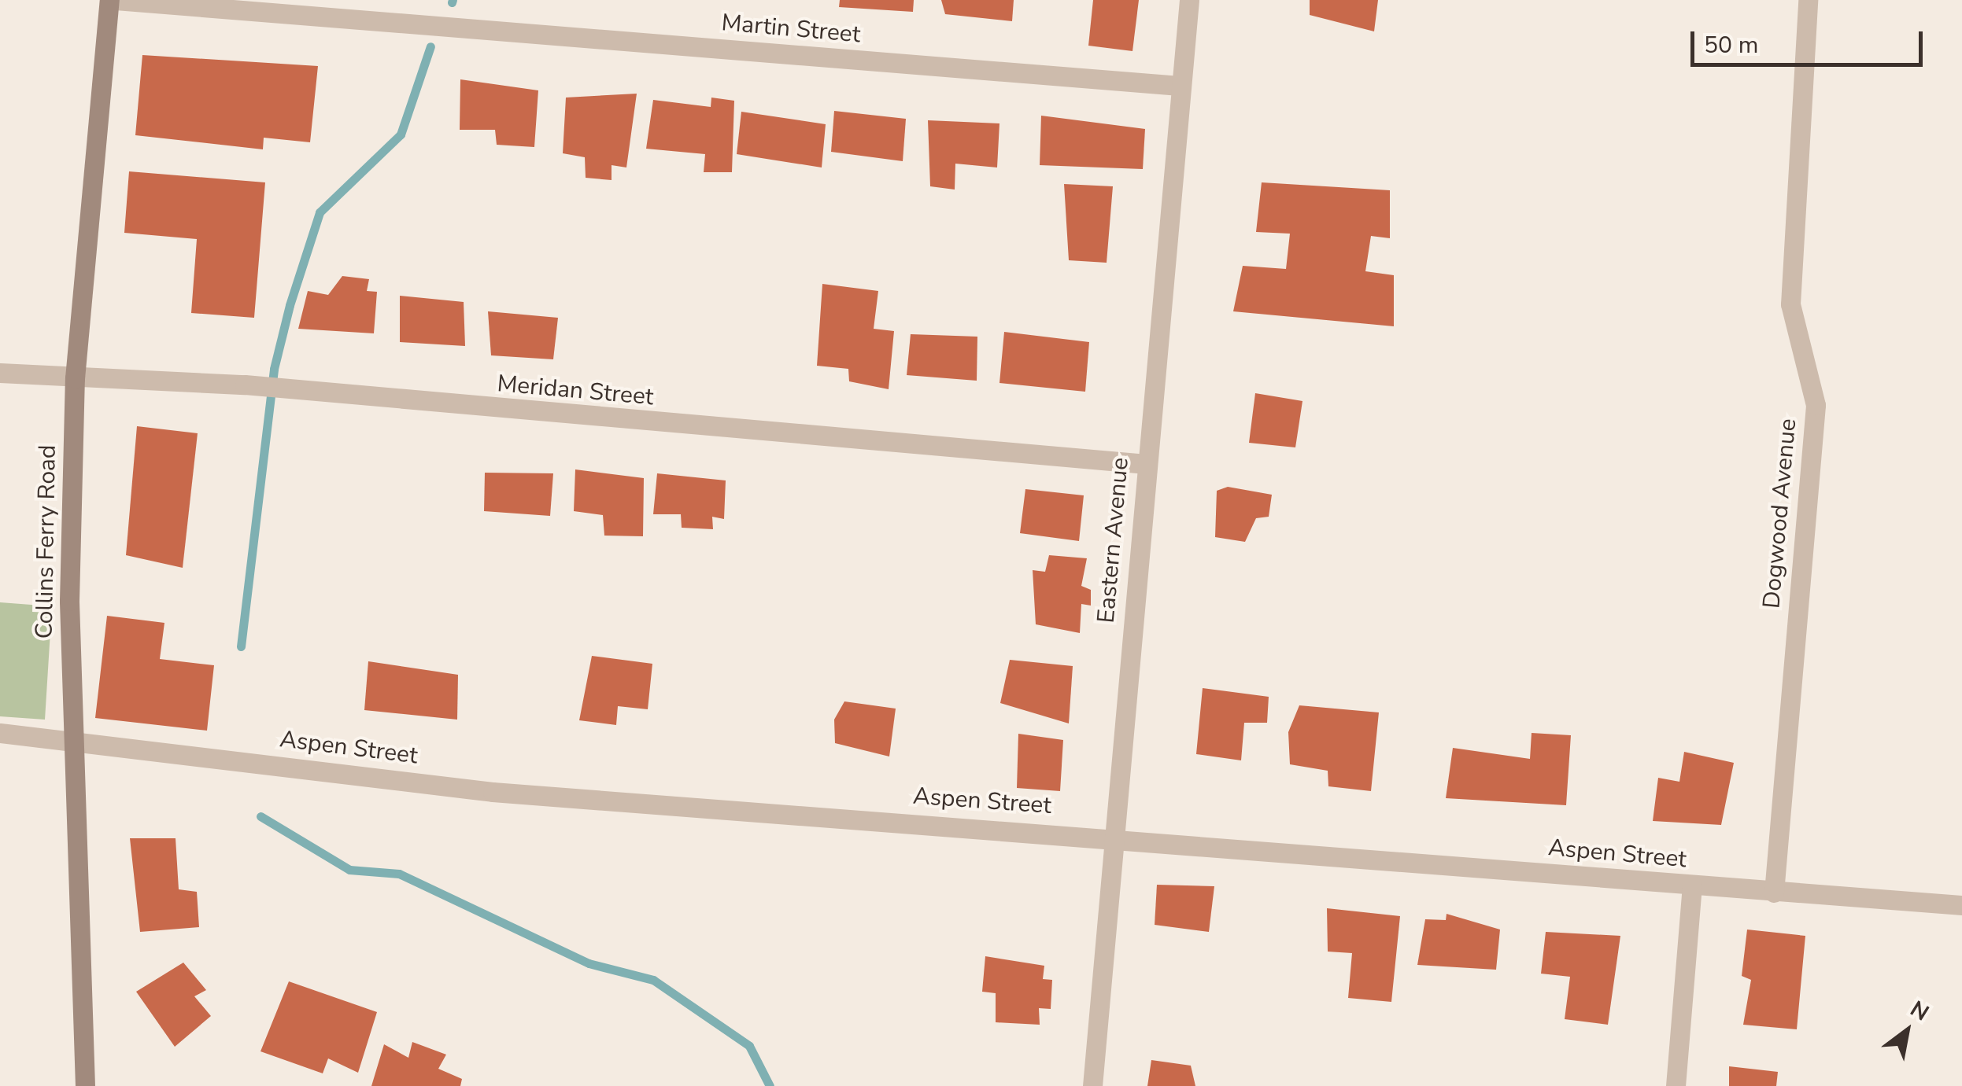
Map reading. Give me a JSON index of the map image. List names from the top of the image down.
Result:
{
  "streets": {
    "street": [
      "Martin Street",
      "Meridan Street",
      "Dogwood Avenue",
      "Eastern Avenue",
      "Collins Ferry Road",
      "Aspen Street"
    ]
  },
  "crossings": [
    ["Martin Street", "Eastern Avenue"],
    ["Meridan Street", "Eastern Avenue"],
    ["Meridan Street", "Collins Ferry Road"],
    ["Dogwood Avenue", "Aspen Street"],
    ["Eastern Avenue", "Aspen Street"],
    ["Collins Ferry Road", "Aspen Street"]
  ],
  "scale_bar": "50 m",
  "north": "top right"
}
